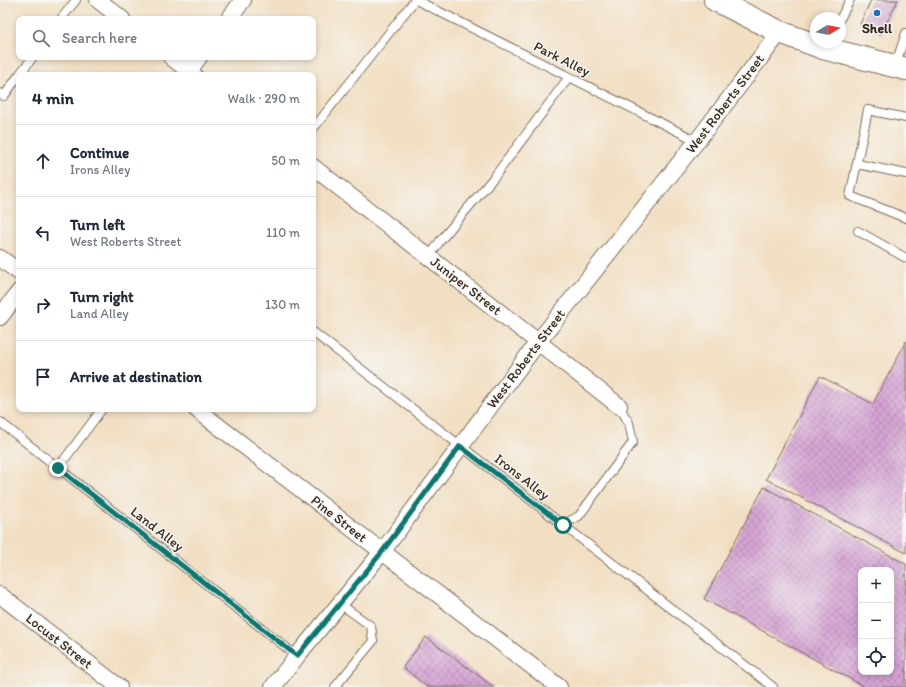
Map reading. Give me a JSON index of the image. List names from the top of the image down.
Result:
{
  "streets": {
    "street": [
      "West Roberts Street",
      "Juniper Street",
      "Pine Street",
      "Locust Street"
    ],
    "lane": ["Park Alley", "Irons Alley", "Land Alley"]
  },
  "crossings": [
    ["Park Alley", "West Roberts Street"],
    ["West Roberts Street", "Juniper Street"],
    ["West Roberts Street", "Irons Alley"],
    ["West Roberts Street", "Pine Street"],
    ["West Roberts Street", "Land Alley"]
  ],
  "places": ["Shell"],
  "north": "right",
  "page": {
    "search": "Search here",
    "heading": ["4 min", "Walk · 290 m"],
    "list": [
      ["Continue", "Irons Alley", "50 m"],
      ["Turn left", "West Roberts Street", "110 m"],
      ["Turn right", "Land Alley", "130 m"],
      "Arrive at destination"
    ],
    "map_buttons": ["+", "−"]
  }
}
